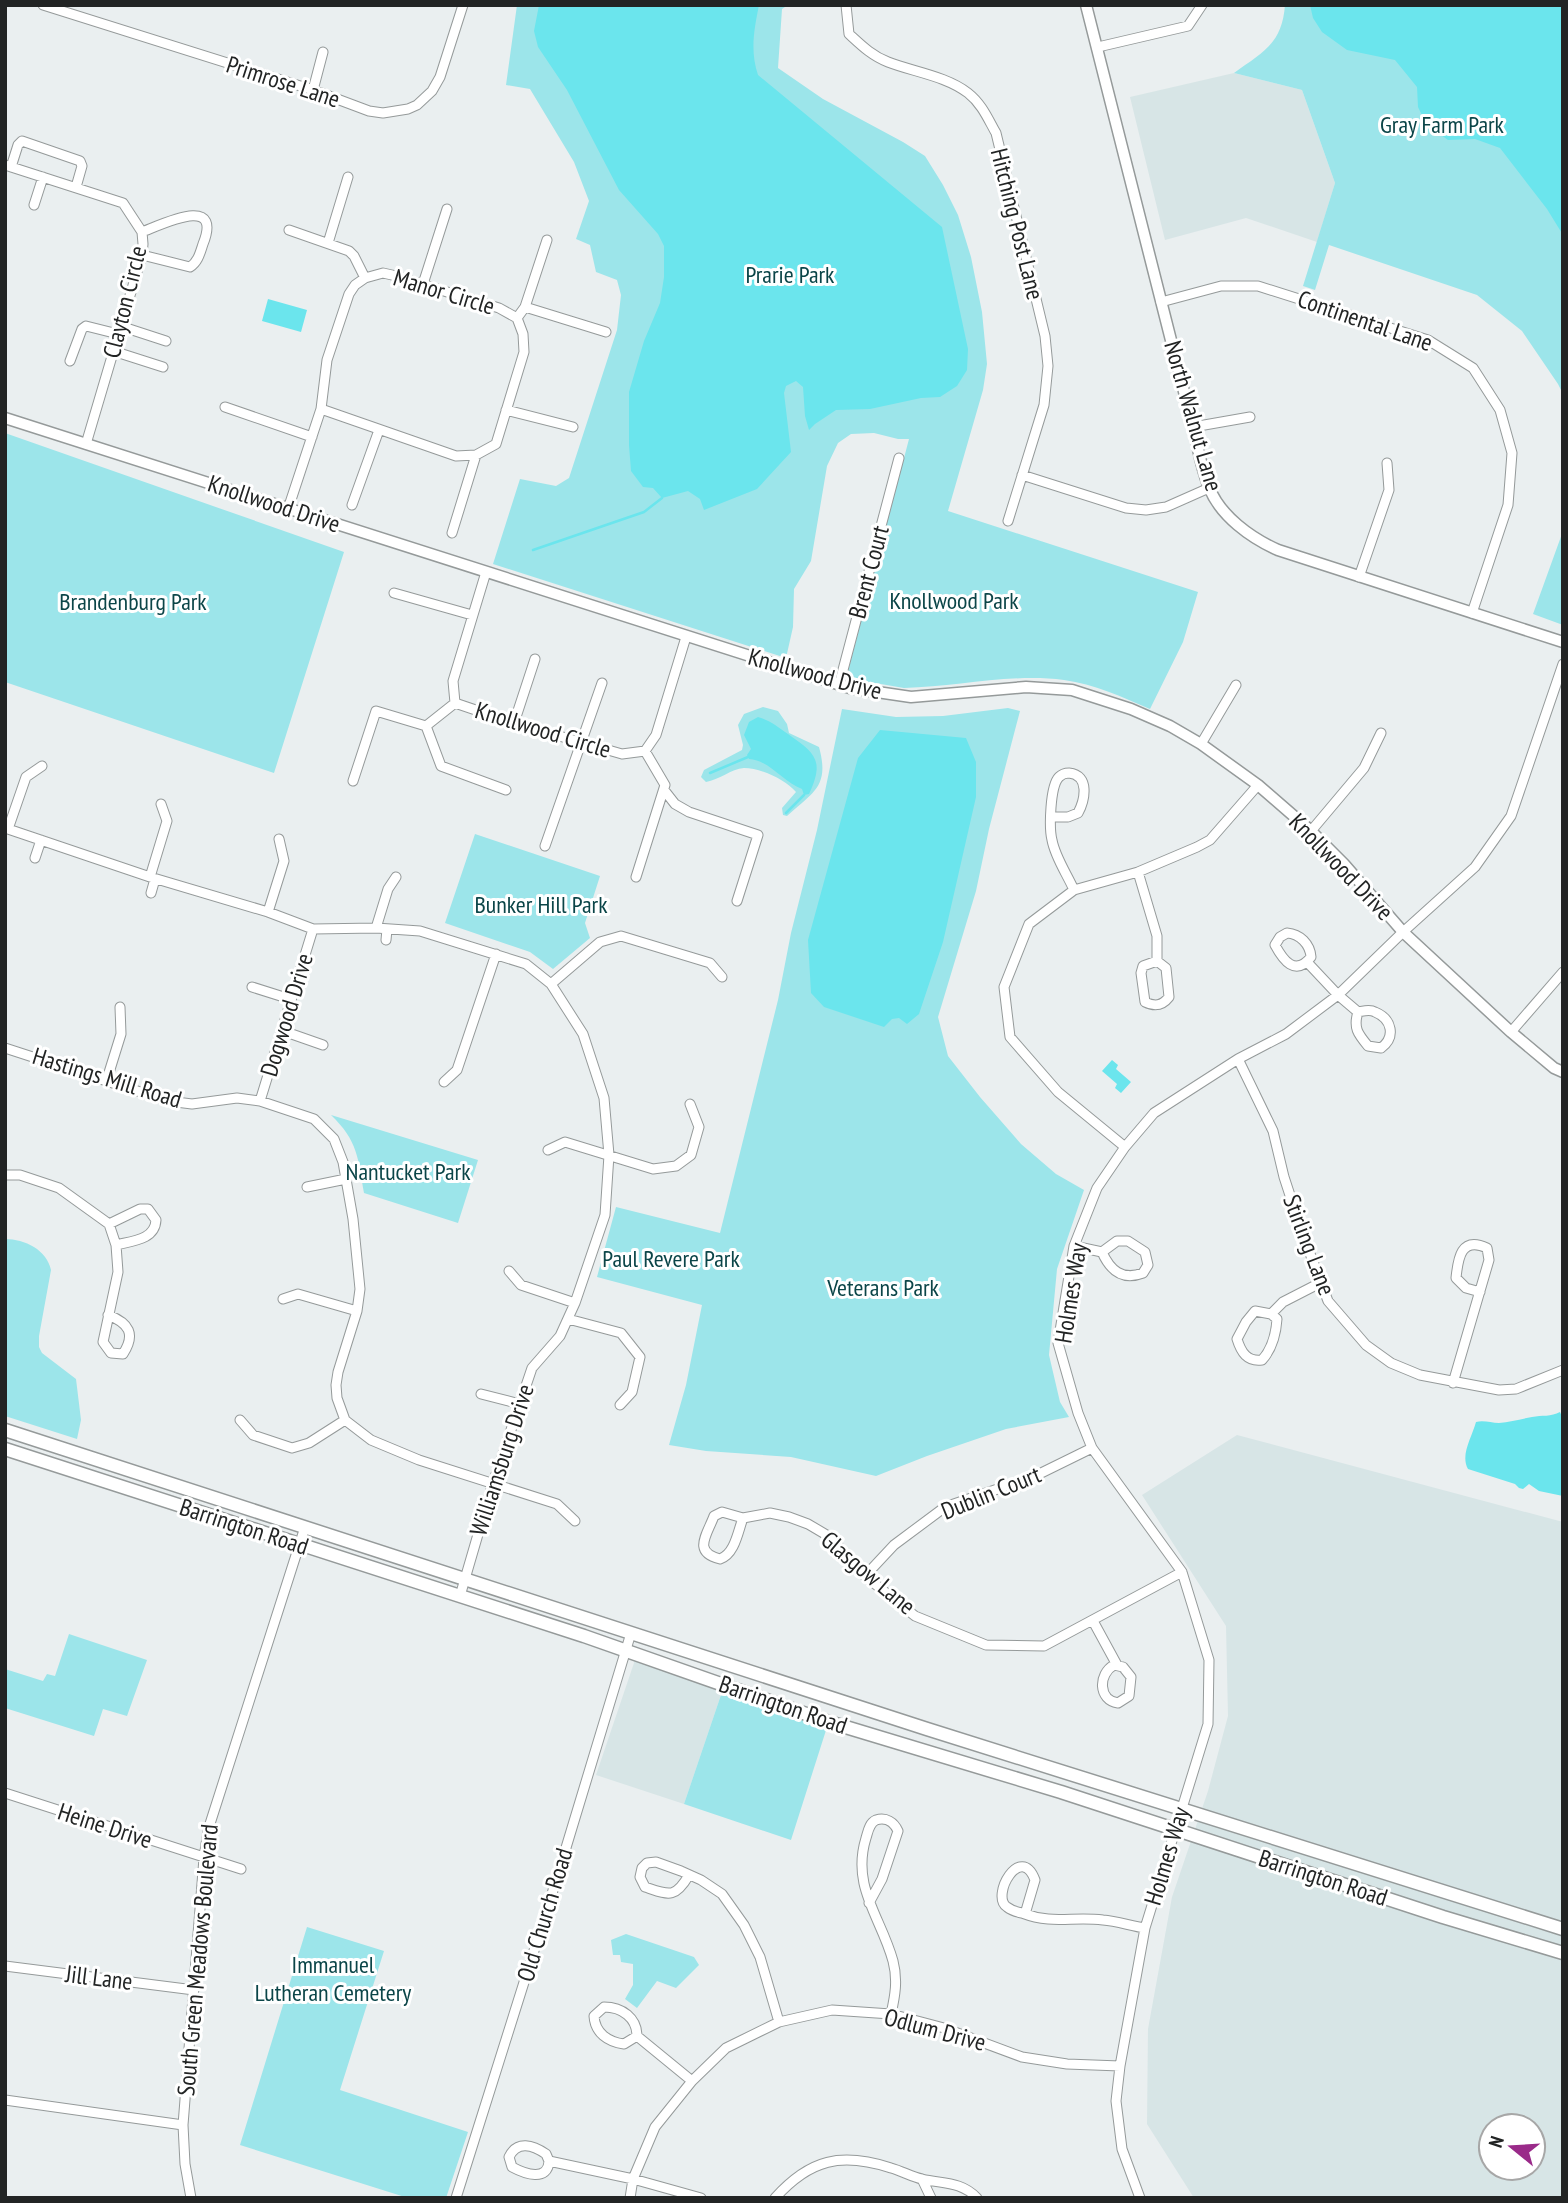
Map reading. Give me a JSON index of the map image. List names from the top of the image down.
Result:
{
  "streets": {
    "main road": ["Barrington Road"],
    "street": [
      "Primrose Lane",
      "Hitching Post Lane",
      "Manor Circle",
      "Clayton Circle",
      "Continental Lane",
      "North Walnut Lane",
      "Knollwood Drive",
      "Brent Court",
      "Knollwood Circle",
      "Dogwood Drive",
      "Hastings Mill Road",
      "Stirling Lane",
      "Holmes Way",
      "Williamsburg Drive",
      "Dublin Court",
      "Glasgow Lane",
      "Heine Drive",
      "Old Church Road",
      "South Green Meadows Boulevard",
      "Jill Lane",
      "Odlum Drive"
    ]
  },
  "crossings": [
    ["Manor Circle", "Knollwood Drive"],
    ["Clayton Circle", "Knollwood Drive"],
    ["Continental Lane", "North Walnut Lane"],
    ["Knollwood Drive", "Brent Court"],
    ["Knollwood Drive", "Knollwood Circle"],
    ["Knollwood Drive", "Holmes Way"],
    ["Dogwood Drive", "Hastings Mill Road"],
    ["Dogwood Drive", "Williamsburg Drive"],
    ["Stirling Lane", "Holmes Way"],
    ["Holmes Way", "Dublin Court"],
    ["Holmes Way", "Barrington Road"],
    ["Holmes Way", "Glasgow Lane"],
    ["Holmes Way", "Odlum Drive"],
    ["Williamsburg Drive", "Barrington Road"],
    ["Dublin Court", "Glasgow Lane"],
    ["Barrington Road", "Old Church Road"],
    ["Barrington Road", "South Green Meadows Boulevard"],
    ["Heine Drive", "South Green Meadows Boulevard"],
    ["South Green Meadows Boulevard", "Jill Lane"]
  ],
  "parks": [
    "Gray Farm Park",
    "Prarie Park",
    "Knollwood Park",
    "Brandenburg Park",
    "Bunker Hill Park",
    "Nantucket Park",
    "Paul Revere Park",
    "Veterans Park",
    "Immanuel Lutheran Cemetery"
  ],
  "north": "left"
}
